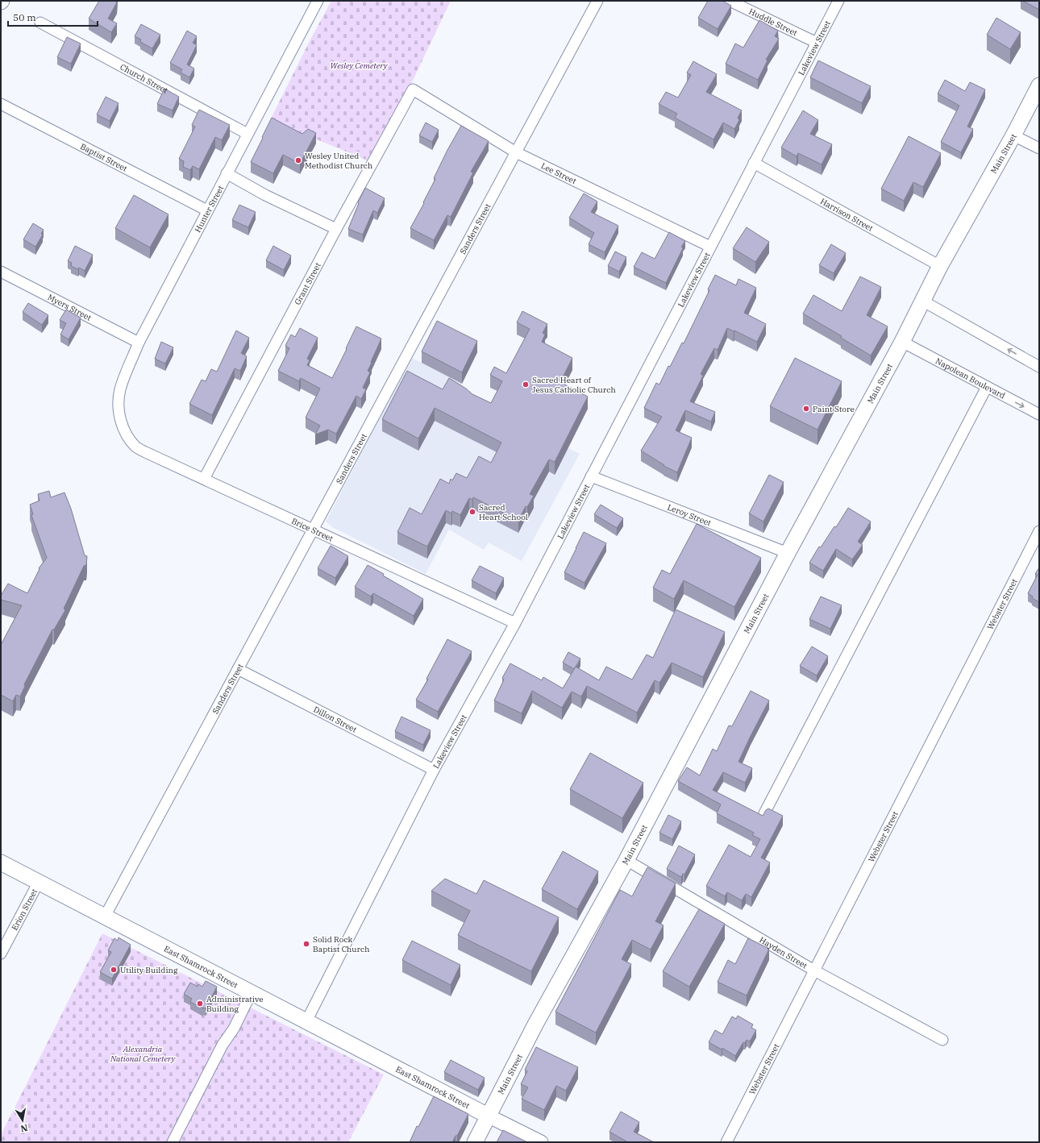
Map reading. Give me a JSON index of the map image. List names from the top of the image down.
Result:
{
  "streets": {
    "main road": ["Main Street", "East Shamrock Street"],
    "street": [
      "Huddle Street",
      "Lakeview Street",
      "Church Street",
      "Baptist Street",
      "Lee Street",
      "Hunter Street",
      "Harrison Street",
      "Sanders Street",
      "Grant Street",
      "Myers Street",
      "Napolean Boulevard",
      "Leroy Street",
      "Brice Street",
      "Webster Street",
      "Dillon Street",
      "Erion Street",
      "Hayden Street"
    ]
  },
  "crossings": [
    ["Huddle Street", "Lakeview Street"],
    ["Lakeview Street", "Lee Street"],
    ["Lakeview Street", "Harrison Street"],
    ["Lakeview Street", "Leroy Street"],
    ["Lakeview Street", "Brice Street"],
    ["Lakeview Street", "Dillon Street"],
    ["Lakeview Street", "East Shamrock Street"],
    ["Church Street", "Hunter Street"],
    ["Main Street", "Harrison Street"],
    ["Main Street", "Napolean Boulevard"],
    ["Main Street", "Leroy Street"],
    ["Main Street", "Hayden Street"],
    ["Main Street", "East Shamrock Street"],
    ["Baptist Street", "Hunter Street"],
    ["Lee Street", "Sanders Street"],
    ["Lee Street", "Grant Street"],
    ["Hunter Street", "Myers Street"],
    ["Hunter Street", "Brice Street"],
    ["Sanders Street", "Brice Street"],
    ["Sanders Street", "Dillon Street"],
    ["Sanders Street", "East Shamrock Street"],
    ["Grant Street", "Brice Street"],
    ["Webster Street", "Hayden Street"],
    ["Erion Street", "East Shamrock Street"]
  ],
  "parks": ["Wesley Cemetery", "Alexandria National Cemetery"],
  "places": [
    "Wesley United Methodist Church",
    "Sacred Heart of Jesus Catholic Church",
    "Paint Store",
    "Sacred Heart School",
    "Solid Rock Baptist Church",
    "Utility Building",
    "Administrative Building"
  ],
  "scale_bar": "50 m",
  "north": "bottom"
}
